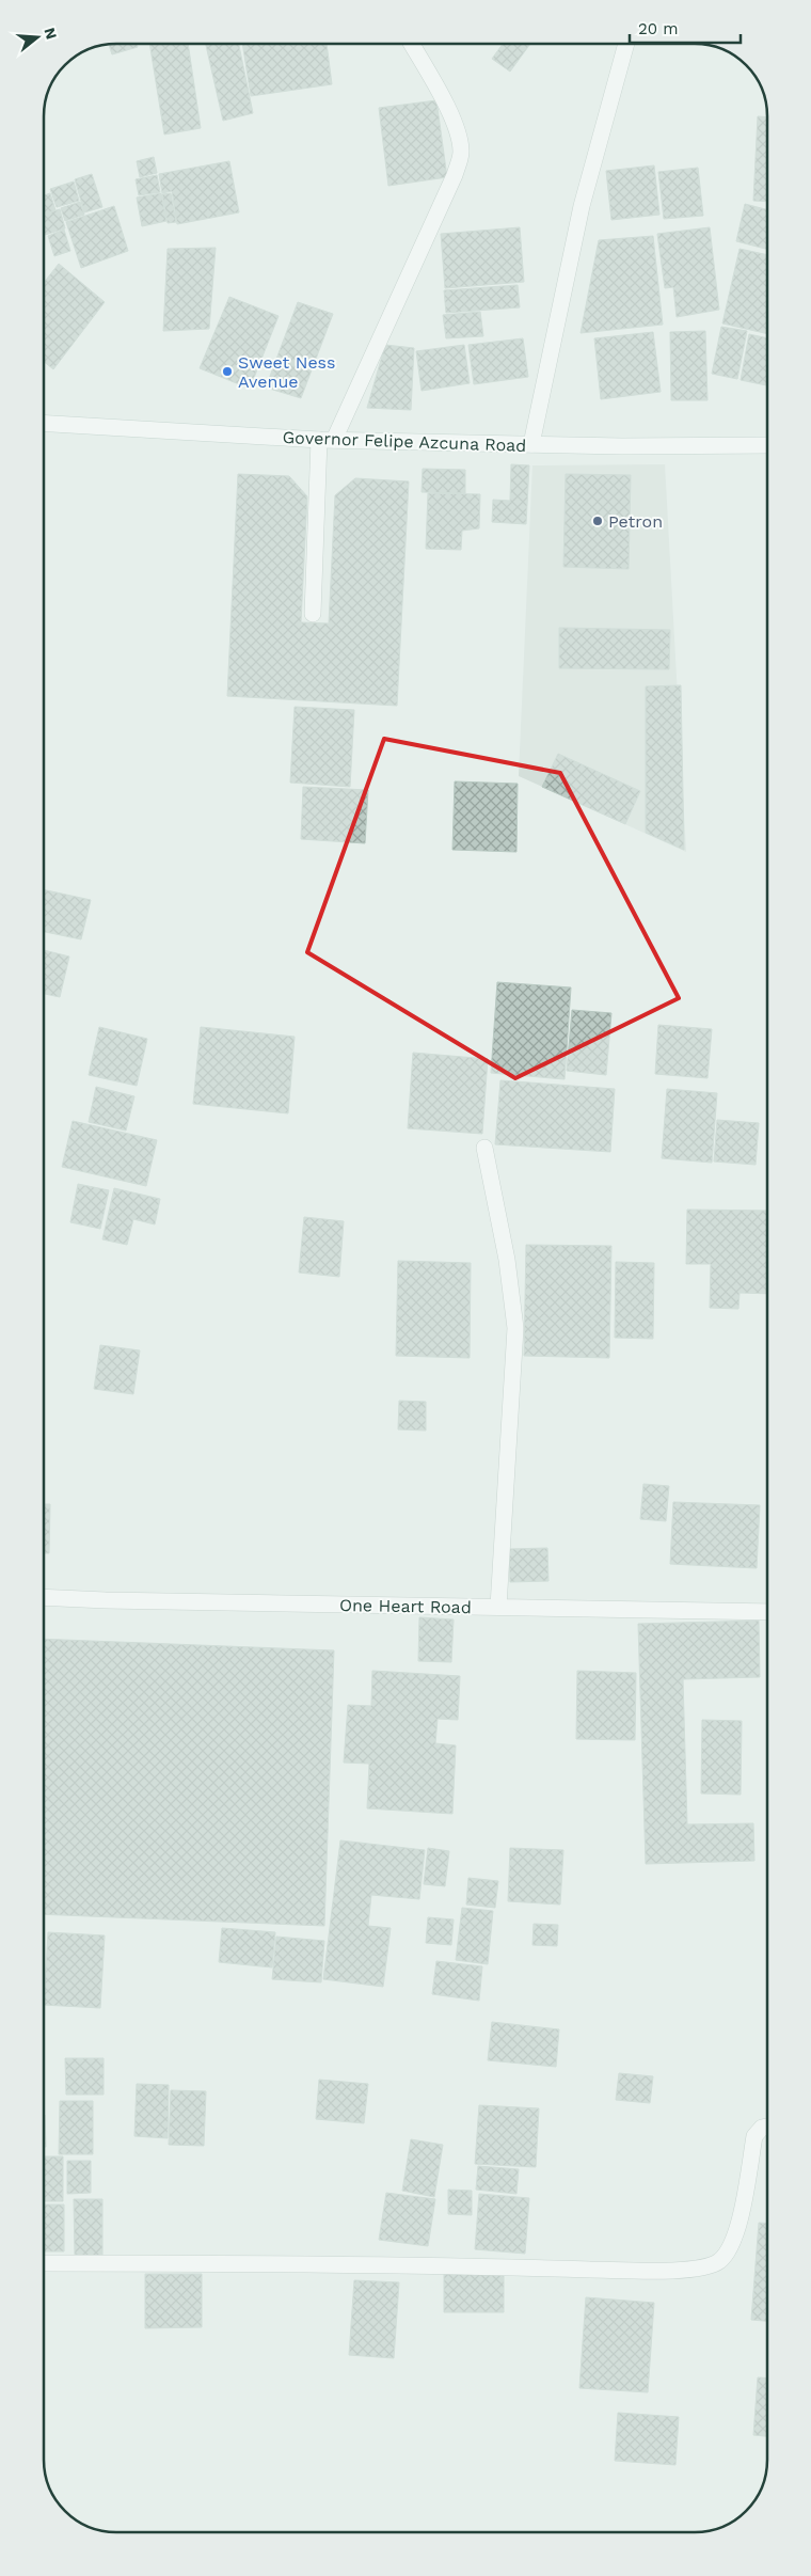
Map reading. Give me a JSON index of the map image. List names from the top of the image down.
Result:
{
  "streets": {
    "street": ["Governor Felipe Azcuna Road", "One Heart Road"]
  },
  "places": ["Sweet Ness Avenue", "Petron"],
  "scale_bar": "20 m",
  "north": "right"
}
